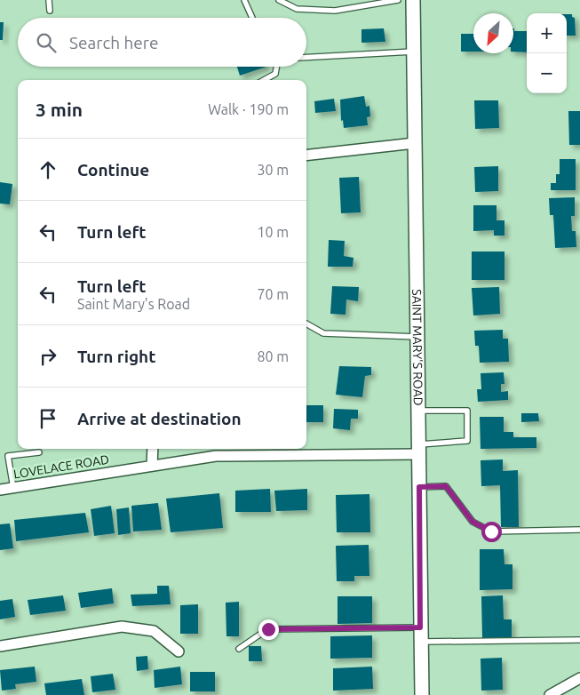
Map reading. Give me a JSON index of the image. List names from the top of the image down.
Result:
{
  "streets": {
    "street": ["SAINT MARY'S ROAD", "LOVELACE ROAD"]
  },
  "crossings": [
    ["SAINT MARY'S ROAD", "LOVELACE ROAD"]
  ],
  "north": "bottom left",
  "page": {
    "map_buttons": ["+", "−"],
    "search": "Search here",
    "heading": ["3 min", "Walk · 190 m"],
    "list": [
      ["Continue", "30 m"],
      ["Turn left", "10 m"],
      ["Turn left", "Saint Mary's Road", "70 m"],
      ["Turn right", "80 m"],
      "Arrive at destination"
    ]
  }
}
